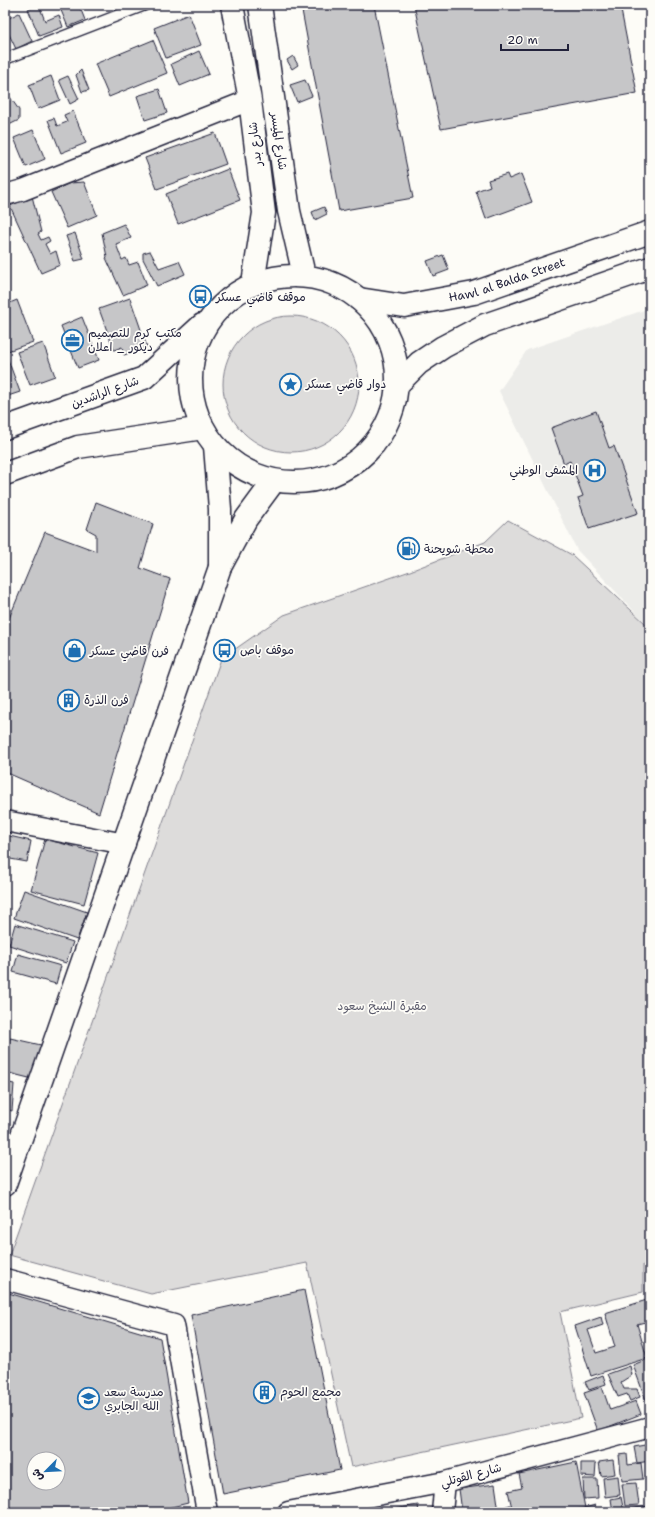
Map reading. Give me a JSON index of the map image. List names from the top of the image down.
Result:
{
  "streets": {
    "main road": [
      "شارع الميسر",
      "شارع بدر",
      "Hawl al Balda Street",
      "شارع الراشدين"
    ],
    "street": ["شارع القوتلي"]
  },
  "parks": ["مقبرة الشيخ سعود"],
  "places": {
    "bus stop": ["موقف قاضي عسكر", "موقف باص"],
    "office": ["مكتب كرم للتصميم ديكور _ اعلان"],
    "place": ["دوار قاضي عسكر"],
    "hospital": ["المشفى الوطني"],
    "fuel station": ["محطة شويحنة"],
    "shop": ["فرن قاضي عسكر"],
    "building": ["فرن الذرة", "مجمع الحوم"],
    "school or university": ["مدرسة سعد الله الجابري"]
  },
  "scale_bar": "20 m",
  "north": "bottom left"
}
